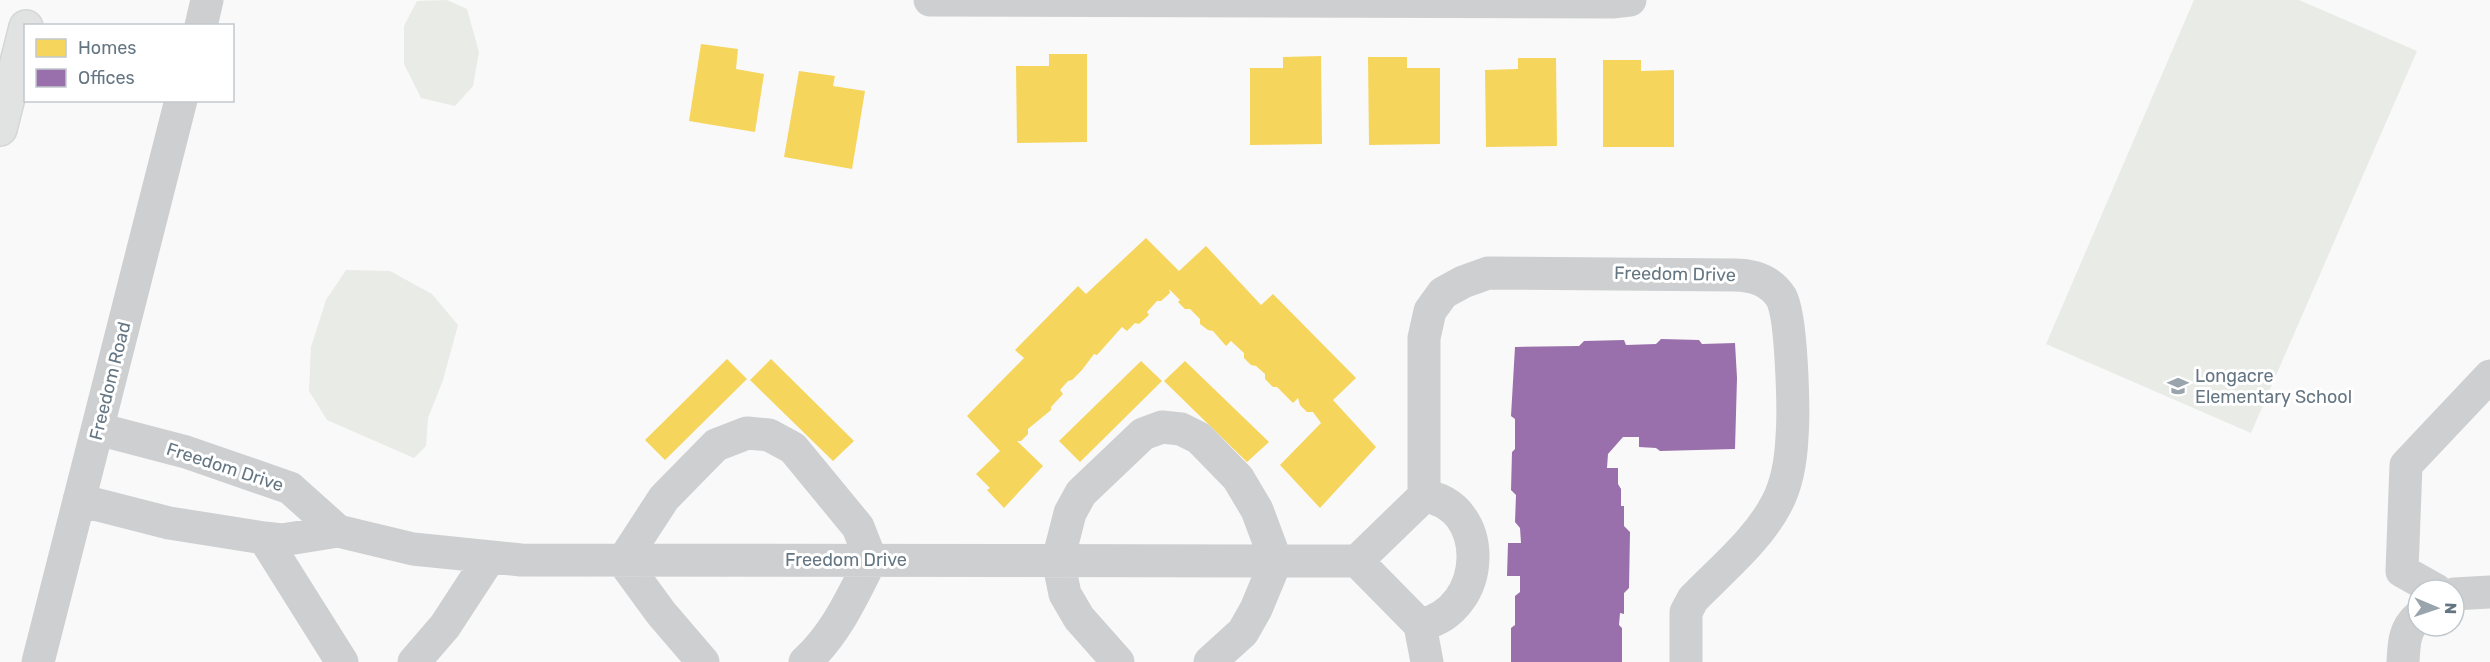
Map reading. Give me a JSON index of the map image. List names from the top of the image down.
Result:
{
  "streets": {
    "street": ["Freedom Drive", "Freedom Road"]
  },
  "crossings": [
    ["Freedom Drive", "Freedom Road"]
  ],
  "places": {
    "school or university": ["Longacre Elementary School"]
  },
  "legend": ["Homes", "Offices"],
  "north": "right"
}
